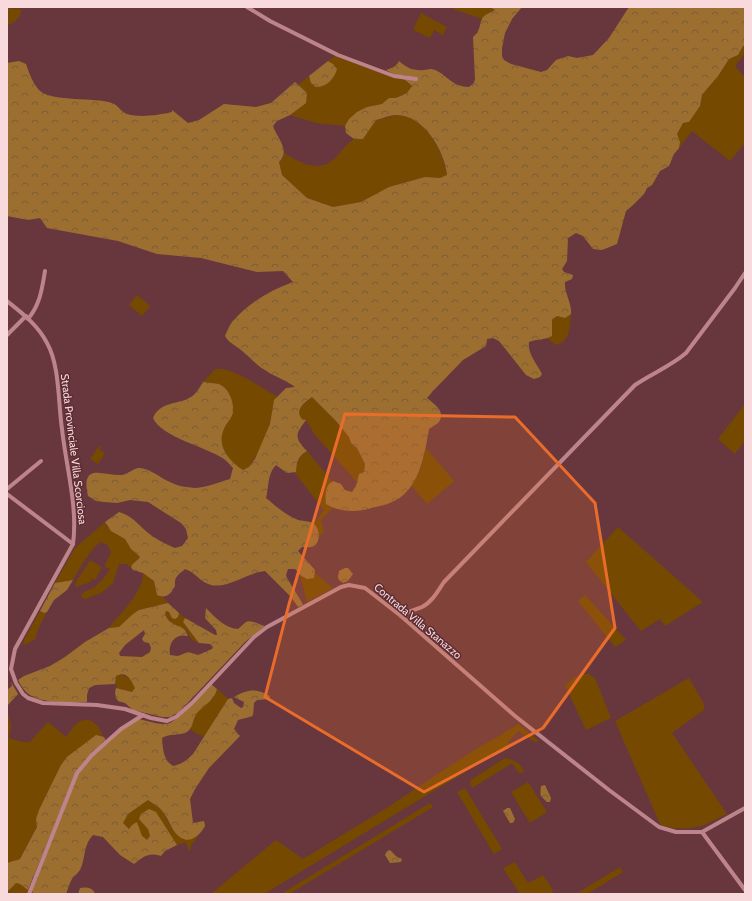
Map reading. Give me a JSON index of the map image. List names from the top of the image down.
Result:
{
  "streets": {
    "street": ["Strada Provinciale Villa Scorciosa", "Contrada Villa Stanazzo"]
  },
  "crossings": [
    ["Strada Provinciale Villa Scorciosa", "Contrada Villa Stanazzo"]
  ]
}
